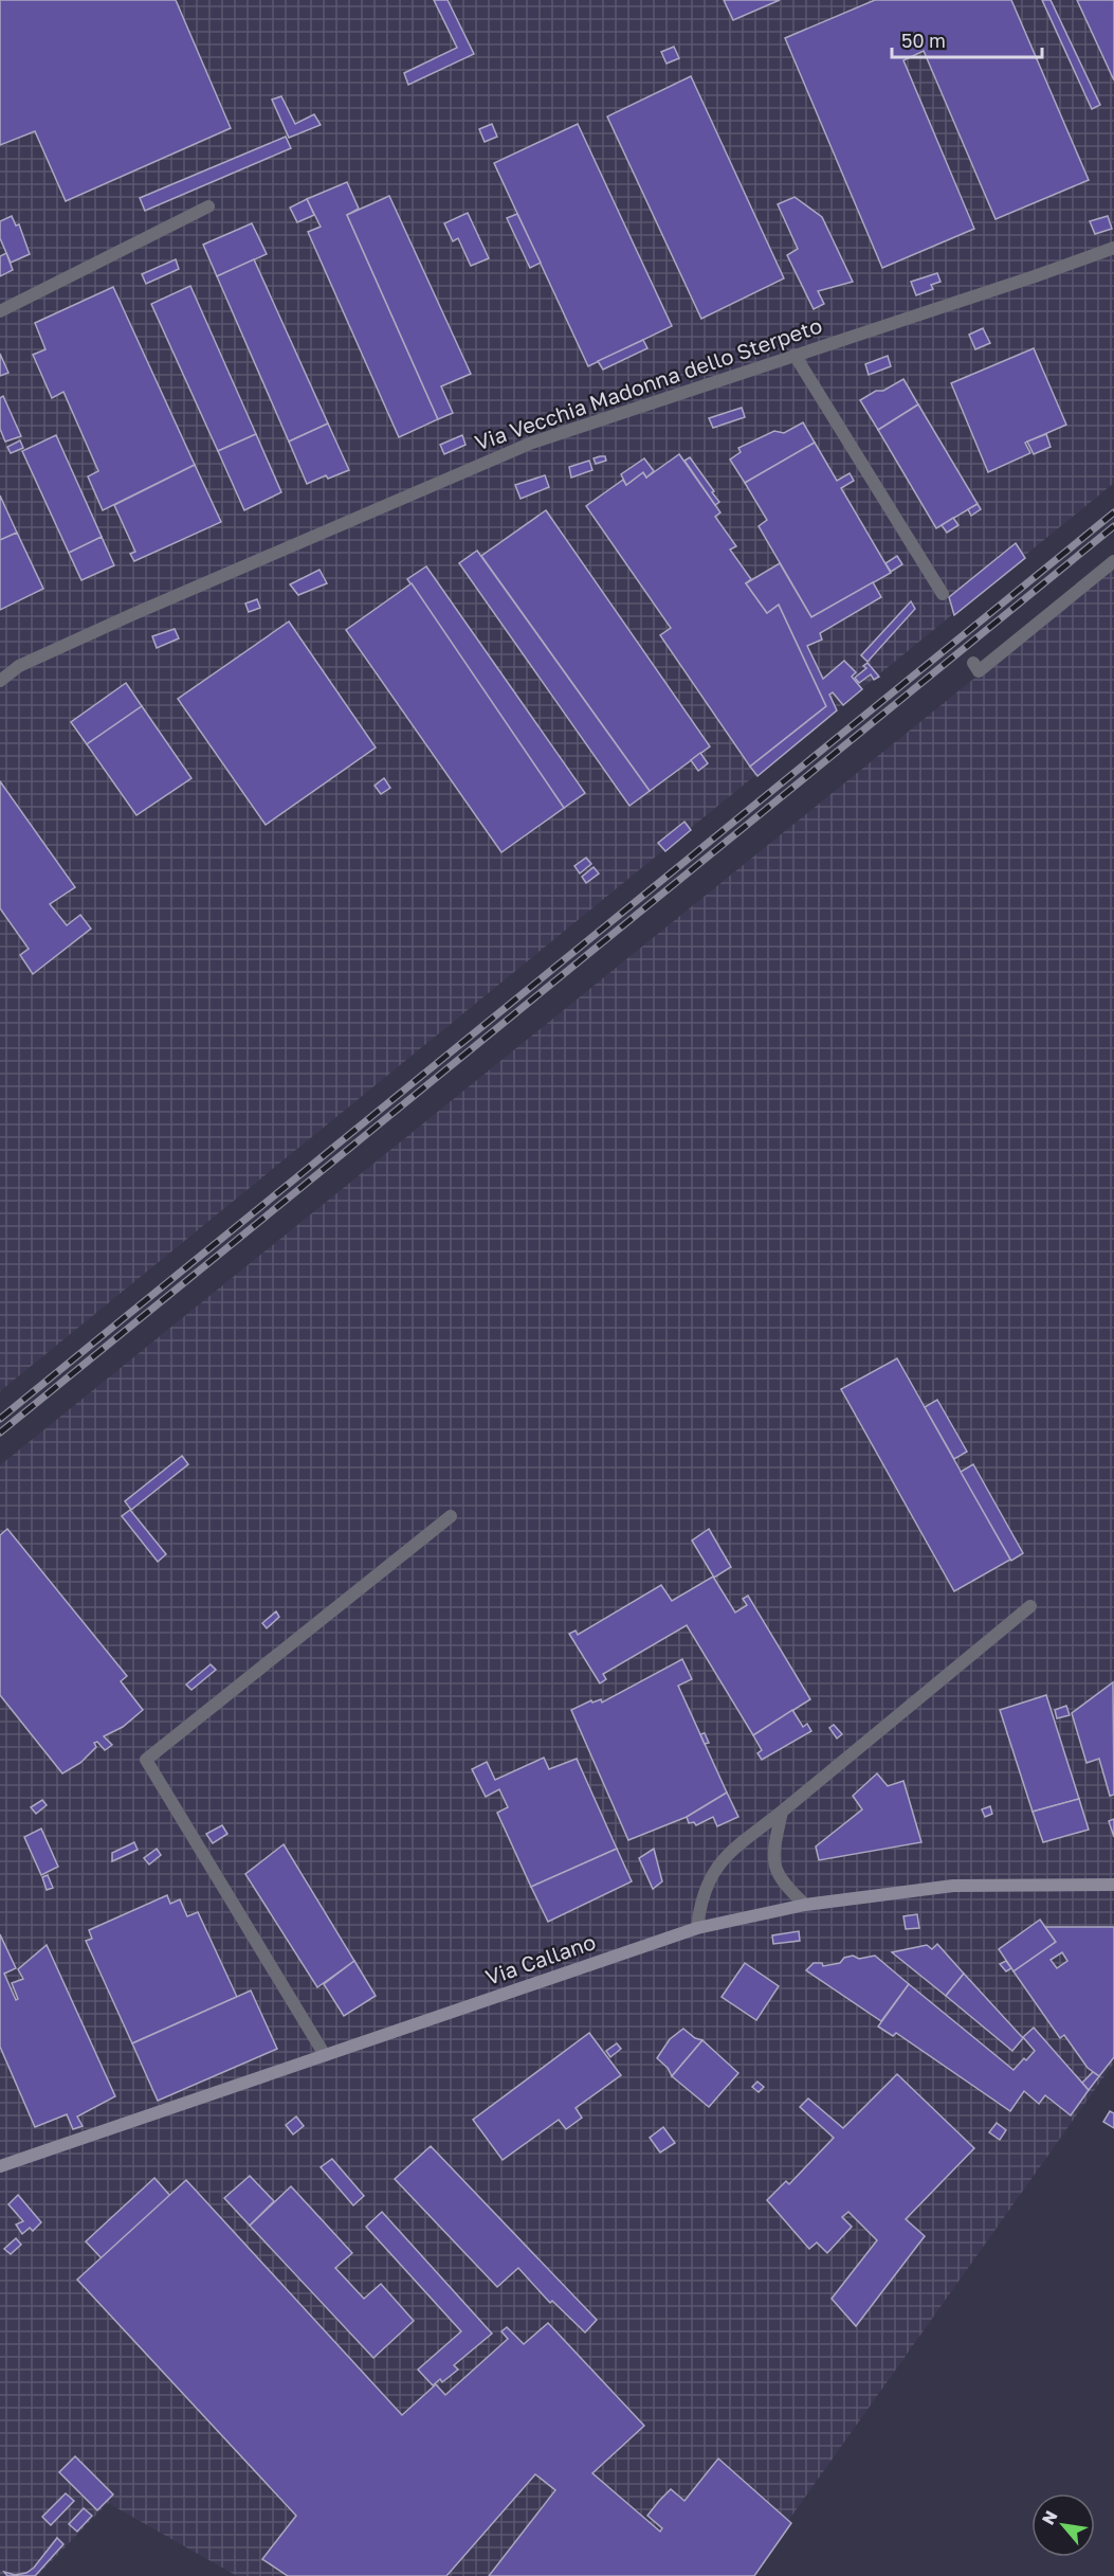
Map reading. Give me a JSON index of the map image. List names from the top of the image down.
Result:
{
  "streets": {
    "street": ["Via Vecchia Madonna dello Sterpeto", "Via Callano"]
  },
  "scale_bar": "50 m",
  "north": "top left"
}
